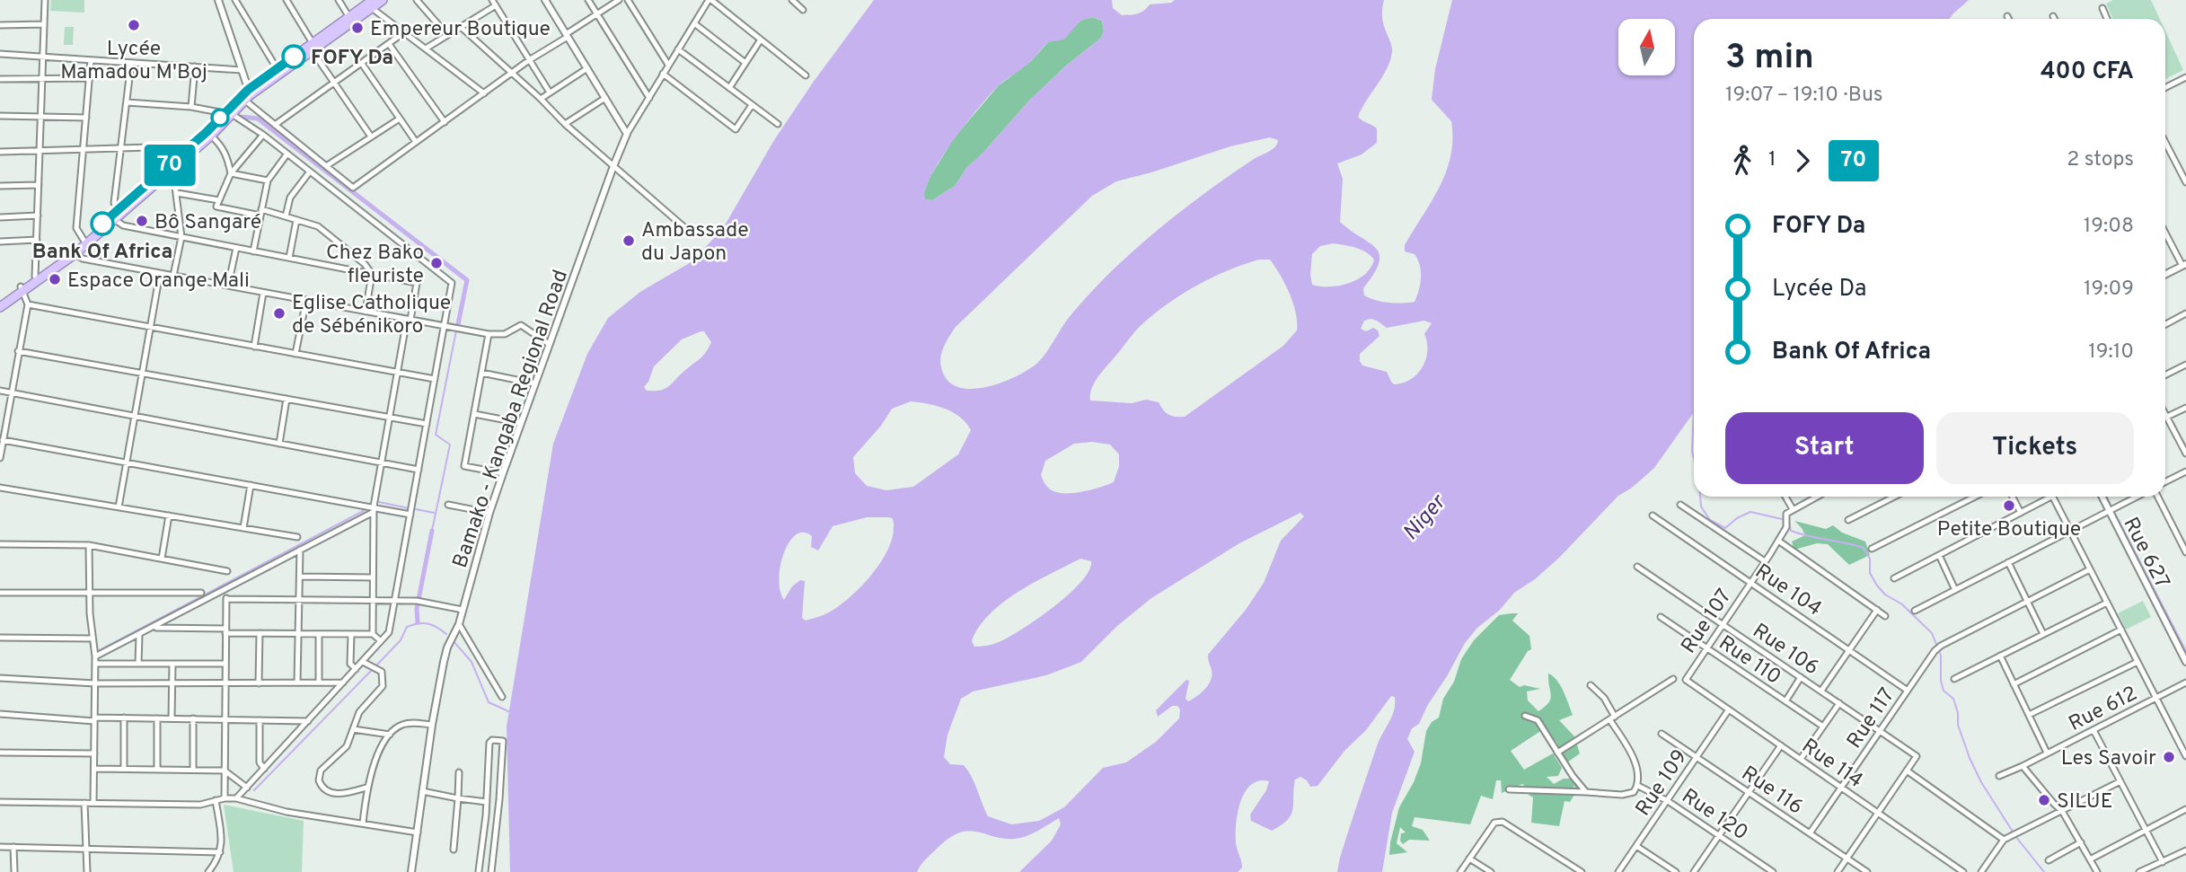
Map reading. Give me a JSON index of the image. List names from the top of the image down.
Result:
{
  "streets": {
    "street": [
      "Bamako - Kangaba Regional Road",
      "Rue 627",
      "Rue 104",
      "Rue 107",
      "Rue 106",
      "Rue 110",
      "Rue 612",
      "Rue 117",
      "Rue 114",
      "Rue 109",
      "Rue 116",
      "Rue 120"
    ]
  },
  "crossings": [
    ["Rue 104", "Rue 107"],
    ["Rue 104", "Rue 117"],
    ["Rue 107", "Rue 106"],
    ["Rue 107", "Rue 110"],
    ["Rue 107", "Rue 114"],
    ["Rue 106", "Rue 117"],
    ["Rue 117", "Rue 114"],
    ["Rue 117", "Rue 116"],
    ["Rue 114", "Rue 109"],
    ["Rue 109", "Rue 116"],
    ["Rue 109", "Rue 120"]
  ],
  "water": ["Niger"],
  "places": [
    "Lycée Mamadou M'Boj",
    "Empereur Boutique",
    "FOFY Da",
    "Bô Sangaré",
    "Bank Of Africa",
    "Ambassade du Japon",
    "Chez Bako fleuriste",
    "Espace Orange Mali",
    "Eglise Catholique de Sébénikoro",
    "Petite Boutique",
    "Les Savoir",
    "SILUE"
  ],
  "lines": ["bus line 70"],
  "north": "top",
  "page": {
    "on_map": "70",
    "heading": ["3 min", "19:07 – 19:10 · Bus", "400 CFA"],
    "legs": ["1", "70", "2 stops"],
    "list": [
      {
        "name": "FOFY Da",
        "value": "19:08"
      },
      {
        "name": "Lycée Da",
        "value": "19:09"
      },
      {
        "name": "Bank Of Africa",
        "value": "19:10"
      }
    ],
    "buttons": ["Start", "Tickets"]
  }
}
